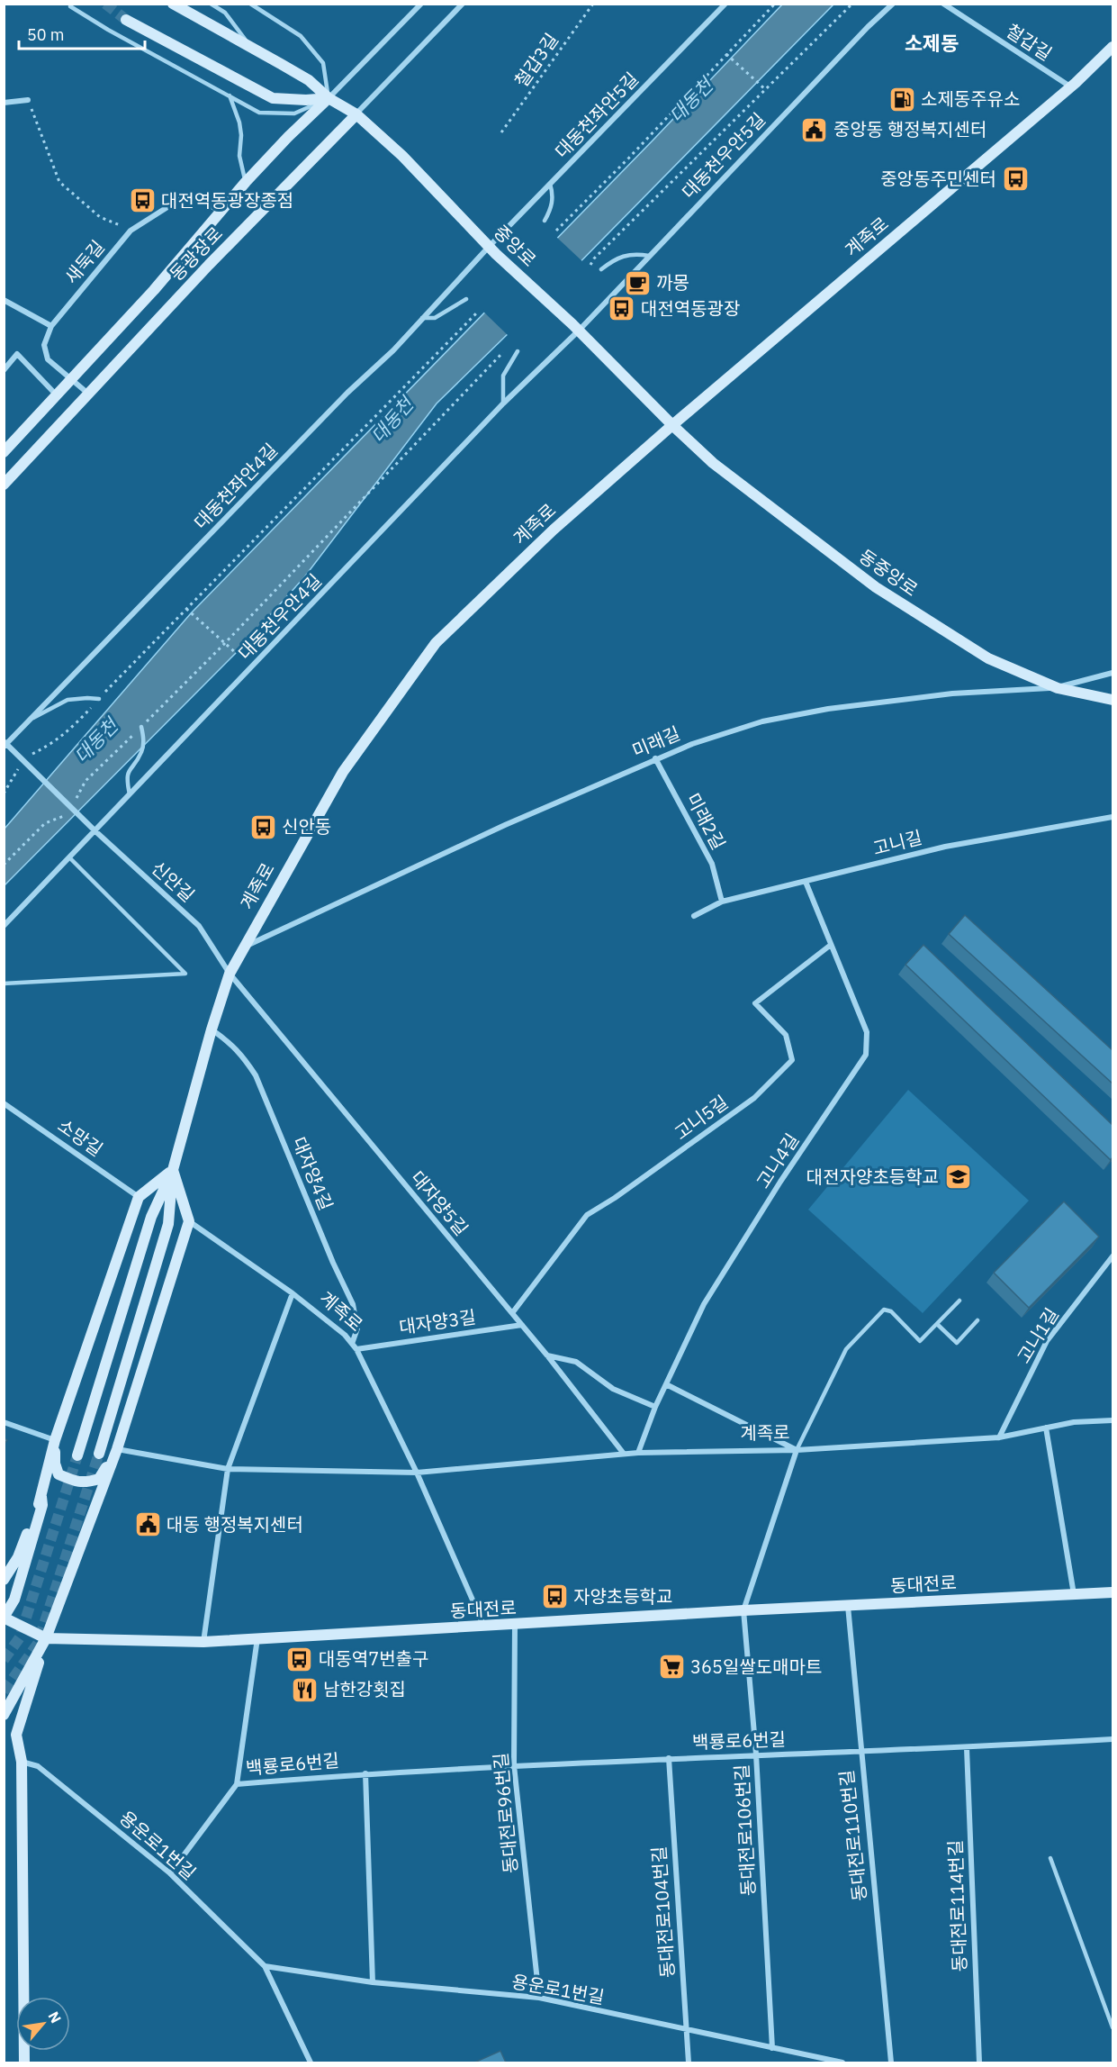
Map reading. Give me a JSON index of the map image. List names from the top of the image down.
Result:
{
  "streets": {
    "main road": [
      "계족로",
      "중앙로",
      "동광장로",
      "동중앙로",
      "동대전로"
    ],
    "street": [
      "철갑길",
      "대동천좌안5길",
      "대동천우안5길",
      "새둑길",
      "대동천좌안4길",
      "대동천우안4길",
      "미래길",
      "미래2길",
      "고니길",
      "신안길",
      "고니5길",
      "소망길",
      "고니4길",
      "대자양4길",
      "대자양5길",
      "대자양3길",
      "고니1길",
      "백룡로6번길",
      "동대전로96번길",
      "동대전로106번길",
      "동대전로110번길",
      "용운로1번길",
      "동대전로114번길",
      "동대전로104번길"
    ],
    "path": ["철갑3길"]
  },
  "crossings": [
    ["철갑길", "계족로"],
    ["대동천좌안5길", "중앙로"],
    ["대동천좌안5길", "대동천좌안4길"],
    ["대동천우안5길", "중앙로"],
    ["대동천우안5길", "대동천우안4길"],
    ["계족로", "중앙로"],
    ["계족로", "동중앙로"],
    ["계족로", "미래길"],
    ["계족로", "신안길"],
    ["계족로", "고니4길"],
    ["계족로", "대자양4길"],
    ["계족로", "대자양5길"],
    ["계족로", "대자양3길"],
    ["계족로", "고니1길"],
    ["계족로", "동대전로"],
    ["중앙로", "동광장로"],
    ["중앙로", "대동천좌안4길"],
    ["중앙로", "동중앙로"],
    ["중앙로", "대동천우안4길"],
    ["동광장로", "새둑길"],
    ["대동천좌안4길", "신안길"],
    ["동중앙로", "미래길"],
    ["대동천우안4길", "신안길"],
    ["미래길", "미래2길"],
    ["미래2길", "고니길"],
    ["고니길", "고니4길"],
    ["신안길", "대자양5길"],
    ["고니5길", "고니4길"],
    ["고니5길", "대자양5길"],
    ["대자양4길", "대자양3길"],
    ["대자양5길", "대자양3길"],
    ["동대전로", "동대전로96번길"],
    ["동대전로", "동대전로106번길"],
    ["동대전로", "동대전로110번길"],
    ["백룡로6번길", "동대전로96번길"],
    ["백룡로6번길", "동대전로106번길"],
    ["백룡로6번길", "동대전로110번길"],
    ["백룡로6번길", "용운로1번길"],
    ["백룡로6번길", "동대전로114번길"],
    ["백룡로6번길", "동대전로104번길"],
    ["동대전로96번길", "용운로1번길"],
    ["동대전로106번길", "용운로1번길"],
    ["용운로1번길", "동대전로104번길"]
  ],
  "districts": ["소제동"],
  "water": ["대동천"],
  "places": {
    "fuel station": ["소제동주유소"],
    "public building": ["중앙동 행정복지센터", "대동 행정복지센터"],
    "bus stop": [
      "중앙동주민센터",
      "대전역동광장종점",
      "대전역동광장",
      "신안동",
      "자양초등학교",
      "대동역7번출구"
    ],
    "cafe": ["까몽"],
    "school or university": ["대전자양초등학교"],
    "supermarket": ["365일쌀도매마트"],
    "restaurant": ["남한강횟집"]
  },
  "scale_bar": "50 m",
  "north": "top right"
}
